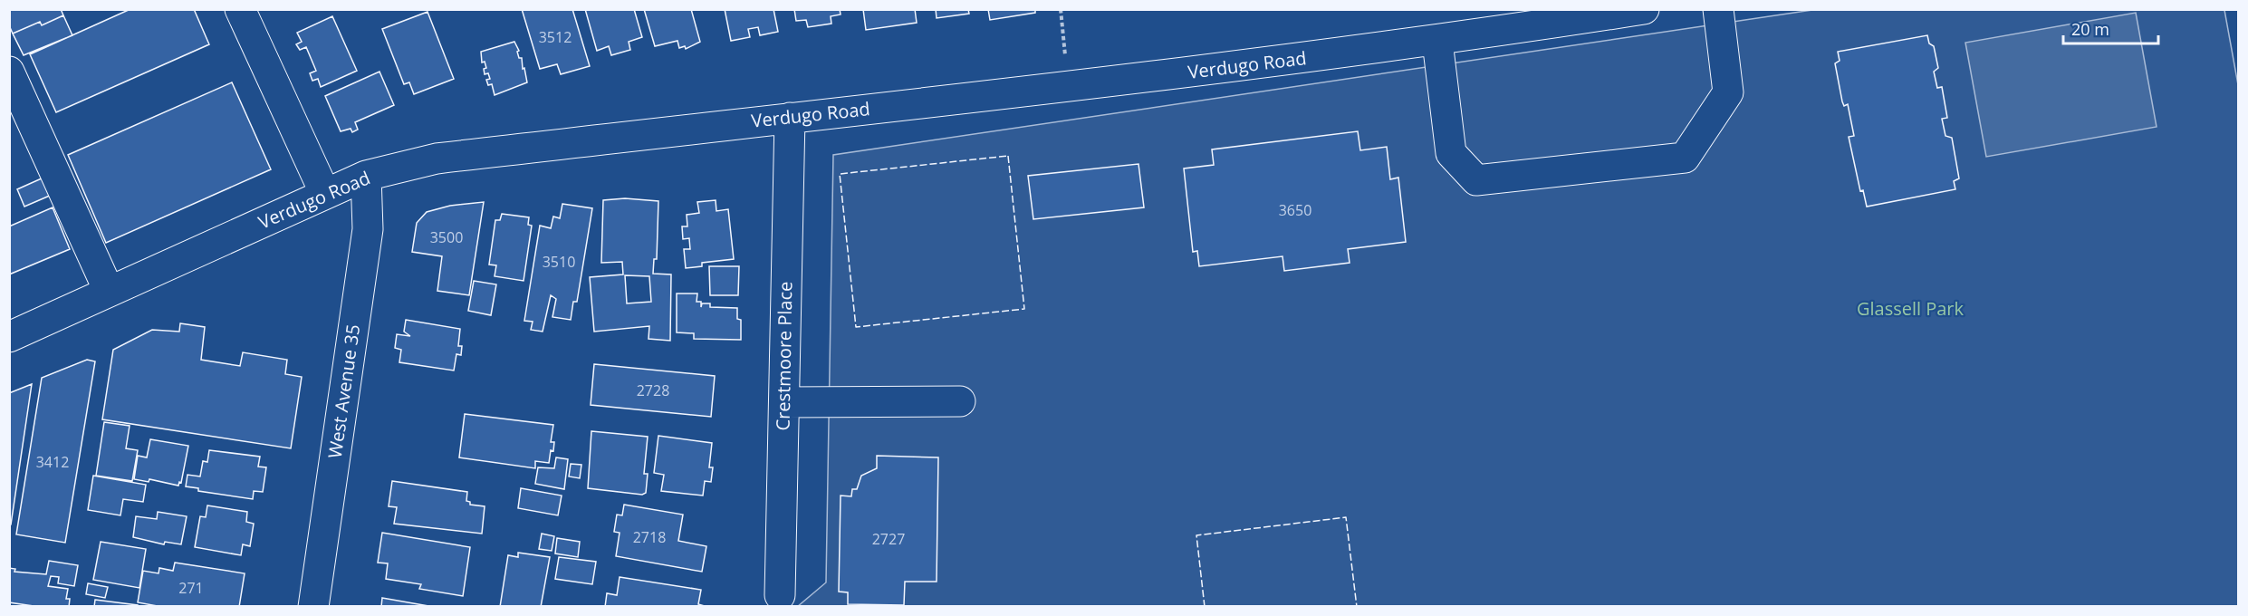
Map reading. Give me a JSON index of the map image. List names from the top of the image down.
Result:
{
  "streets": {
    "street": ["Verdugo Road", "Crestmoore Place", "West Avenue 35"]
  },
  "crossings": [
    ["Verdugo Road", "Crestmoore Place"],
    ["Verdugo Road", "West Avenue 35"]
  ],
  "parks": ["Glassell Park"],
  "house_numbers": [
    "3512",
    "3650",
    "3500",
    "3510",
    "2728",
    "3412",
    "2718",
    "2727",
    "271"
  ],
  "scale_bar": "20 m"
}
